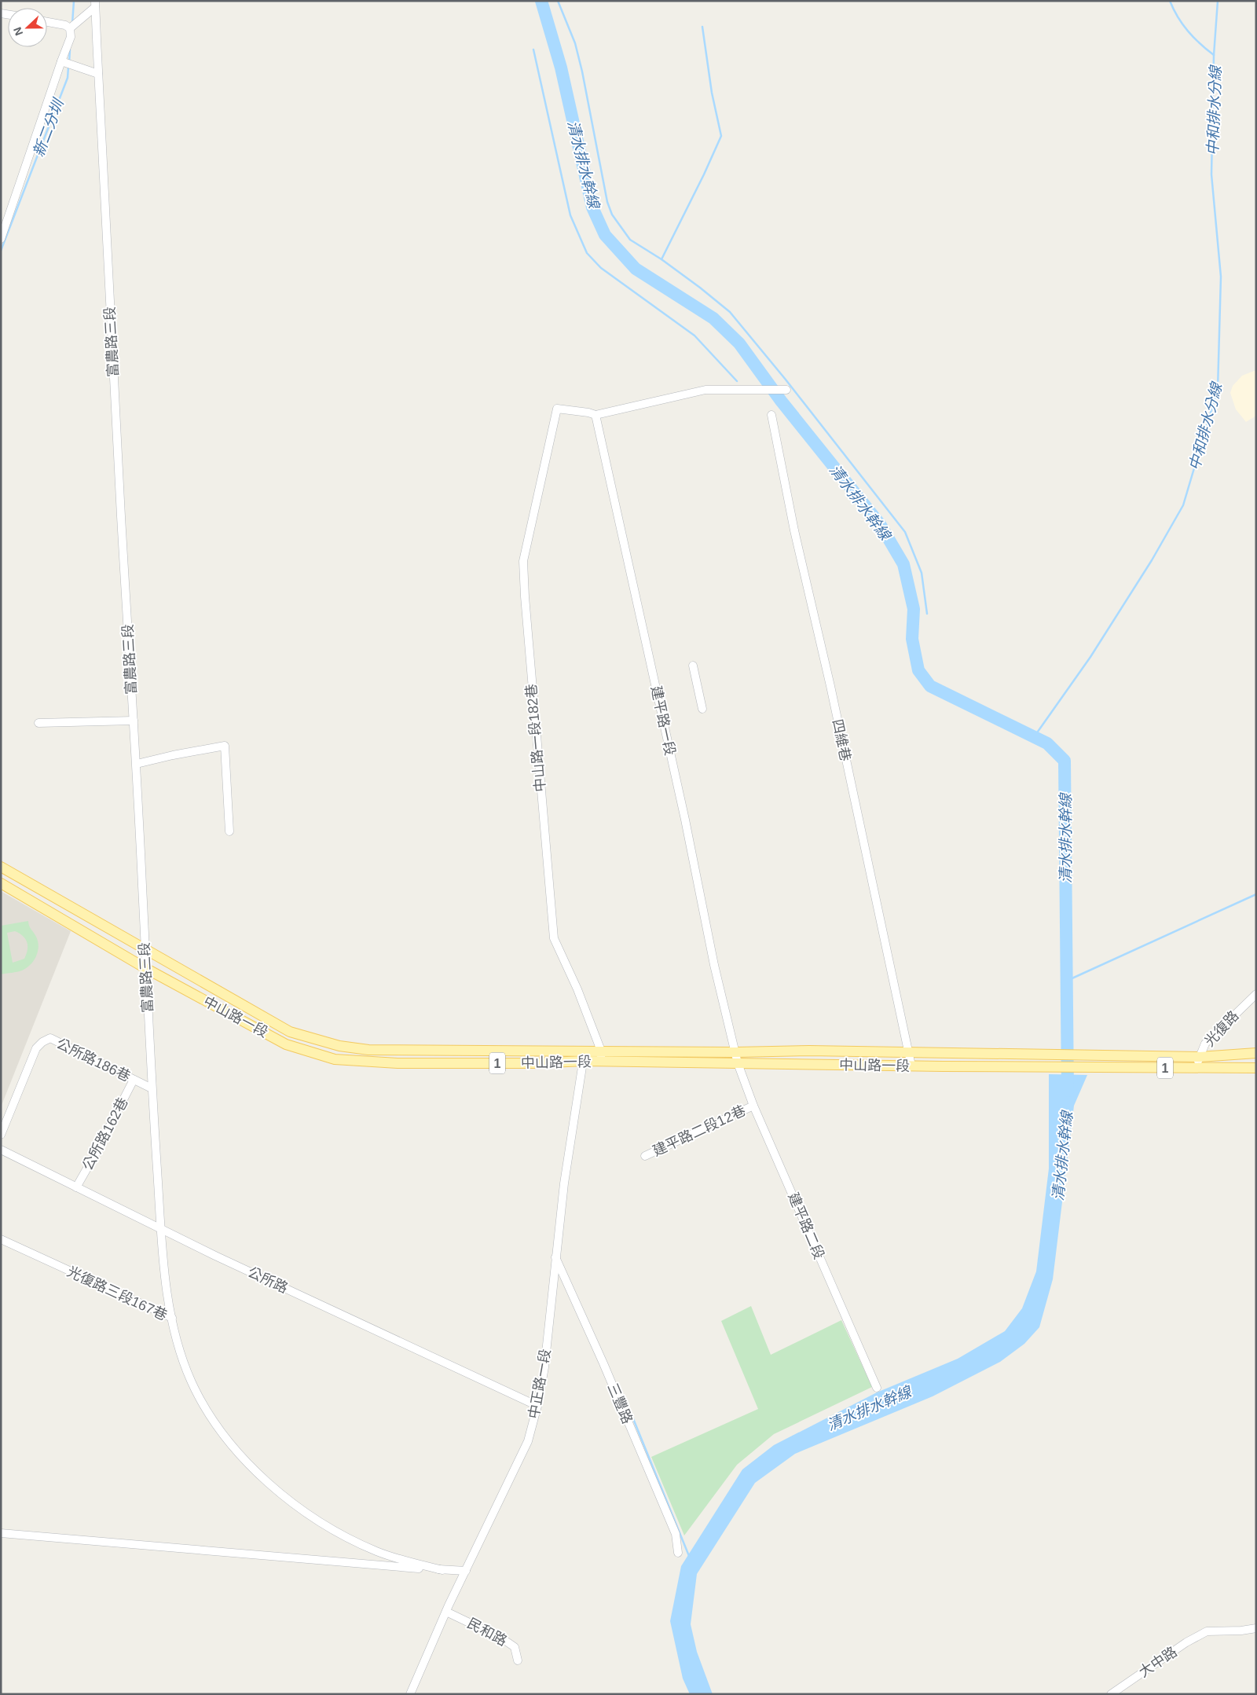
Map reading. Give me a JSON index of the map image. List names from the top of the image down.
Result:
{
  "streets": {
    "main road": ["中山路一段", "1"],
    "street": [
      "富農路三段",
      "建平路一段",
      "中山路一段182巷",
      "四維巷",
      "光復路",
      "公所路186巷",
      "建平路二段12巷",
      "公所路162巷",
      "建平路二段",
      "公所路",
      "光復路三段167巷",
      "中正路一段",
      "三豐路",
      "民和路",
      "大中路"
    ]
  },
  "crossings": [
    ["富農路三段", "中山路一段"],
    ["富農路三段", "公所路186巷"],
    ["富農路三段", "公所路"],
    ["富農路三段", "光復路三段167巷"],
    ["建平路一段", "中山路一段182巷"],
    ["建平路一段", "中山路一段"],
    ["建平路一段", "建平路二段"],
    ["中山路一段182巷", "中山路一段"],
    ["四維巷", "中山路一段"],
    ["中山路一段", "光復路"],
    ["中山路一段", "1"],
    ["中山路一段", "建平路二段"],
    ["中山路一段", "中正路一段"],
    ["光復路", "1"],
    ["公所路186巷", "公所路162巷"],
    ["建平路二段12巷", "建平路二段"],
    ["公所路162巷", "公所路"],
    ["公所路", "中正路一段"],
    ["中正路一段", "三豐路"],
    ["中正路一段", "民和路"]
  ],
  "water": ["中和排水分線", "新二分圳", "清水排水幹線"],
  "north": "left"
}
